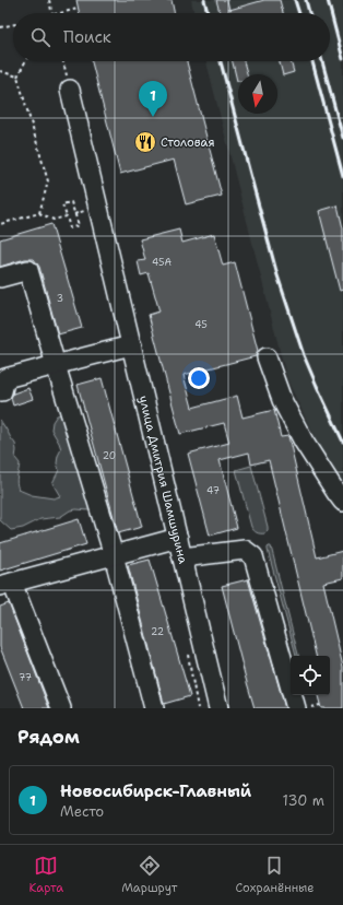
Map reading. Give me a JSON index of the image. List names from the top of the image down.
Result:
{
  "streets": {
    "street": ["улица Дмитрия Шамшурина"]
  },
  "places": {
    "restaurant": ["Столовая"]
  },
  "house_numbers": [
    "45А",
    "3",
    "45",
    "20",
    "47",
    "22",
    "77"
  ],
  "north": "bottom",
  "page": {
    "search": "Поиск",
    "pins": "1",
    "heading": "Рядом",
    "list": [
      {
        "mark": "1",
        "name": "Новосибирск-Главный",
        "note": "Место",
        "value": "130 m"
      }
    ],
    "nav": ["Карта", "Маршрут", "Сохранённые"]
  }
}
